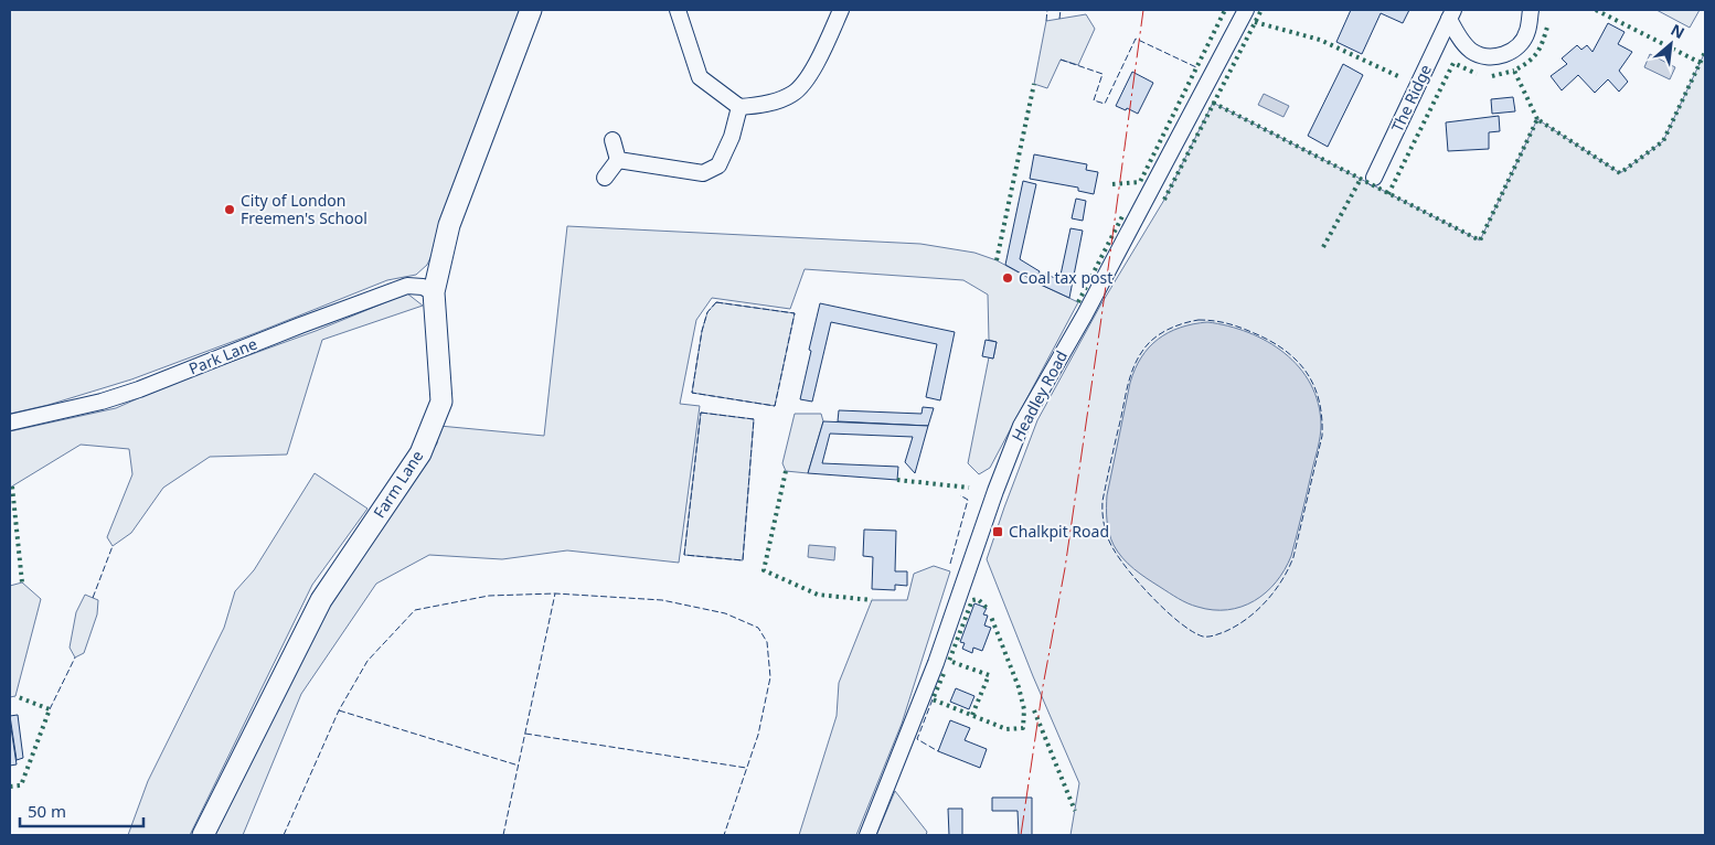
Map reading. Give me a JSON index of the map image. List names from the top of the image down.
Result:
{
  "streets": {
    "street": [
      "The Ridge",
      "Park Lane",
      "Headley Road",
      "Farm Lane"
    ]
  },
  "crossings": [
    ["Park Lane", "Farm Lane"]
  ],
  "places": {
    "other": ["City of London Freemen's School", "Coal tax post"],
    "transit": ["Chalkpit Road"]
  },
  "scale_bar": "50 m",
  "north": "top right"
}
